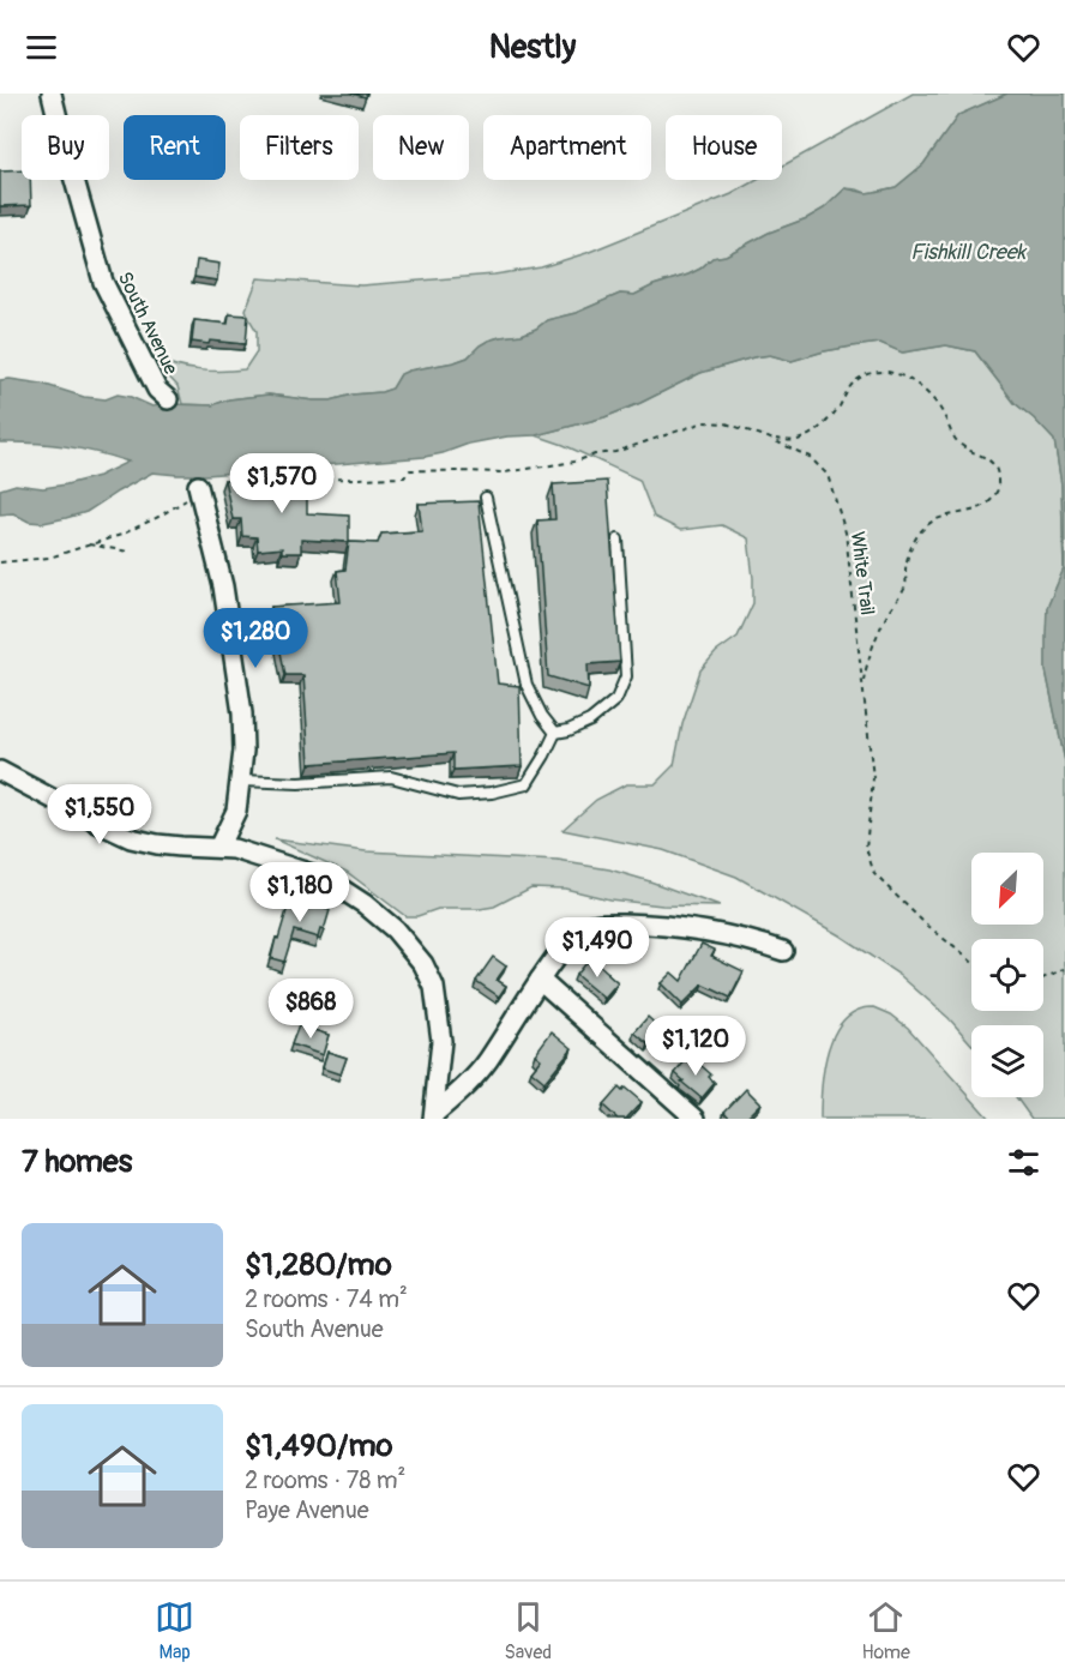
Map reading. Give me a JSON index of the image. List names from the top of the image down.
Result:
{
  "streets": {
    "street": ["South Avenue"],
    "path": ["White Trail"]
  },
  "water": ["Fishkill Creek"],
  "north": "bottom left",
  "page": {
    "header": "Nestly",
    "chip": [
      "Buy",
      "Rent",
      "Filters",
      "New",
      "Apartment",
      "House"
    ],
    "price": [
      "$1,570",
      "$1,280",
      "$1,550",
      "$1,180",
      "$1,490",
      "$868",
      "$1,120"
    ],
    "heading": "7 homes",
    "list": [
      {
        "name": "$1,280/mo",
        "note": "2 rooms · 74 m² · South Avenue"
      },
      {
        "name": "$1,490/mo",
        "note": "2 rooms · 78 m² · Paye Avenue"
      }
    ],
    "tabs": ["Map", "Saved", "Home"]
  }
}
